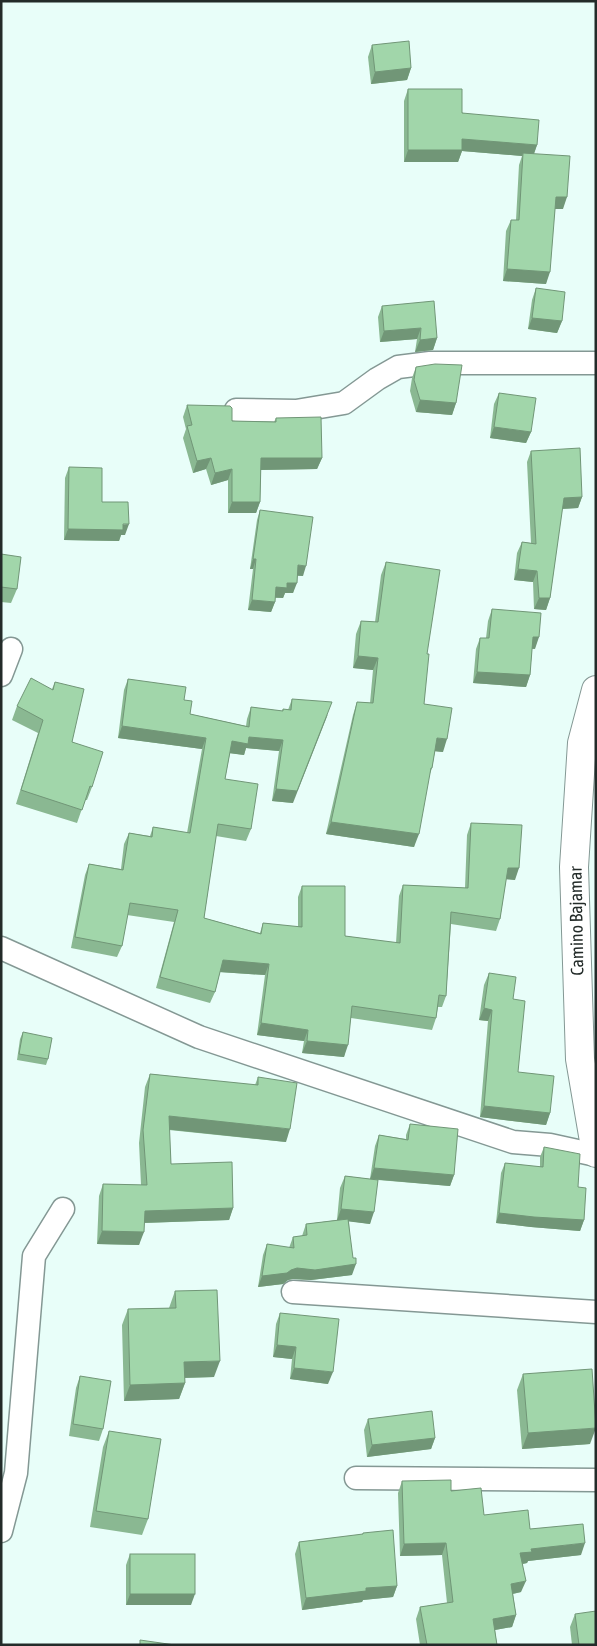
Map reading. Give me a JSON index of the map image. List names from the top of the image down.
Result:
{
  "streets": {
    "street": ["Camino Bajamar"]
  }
}
